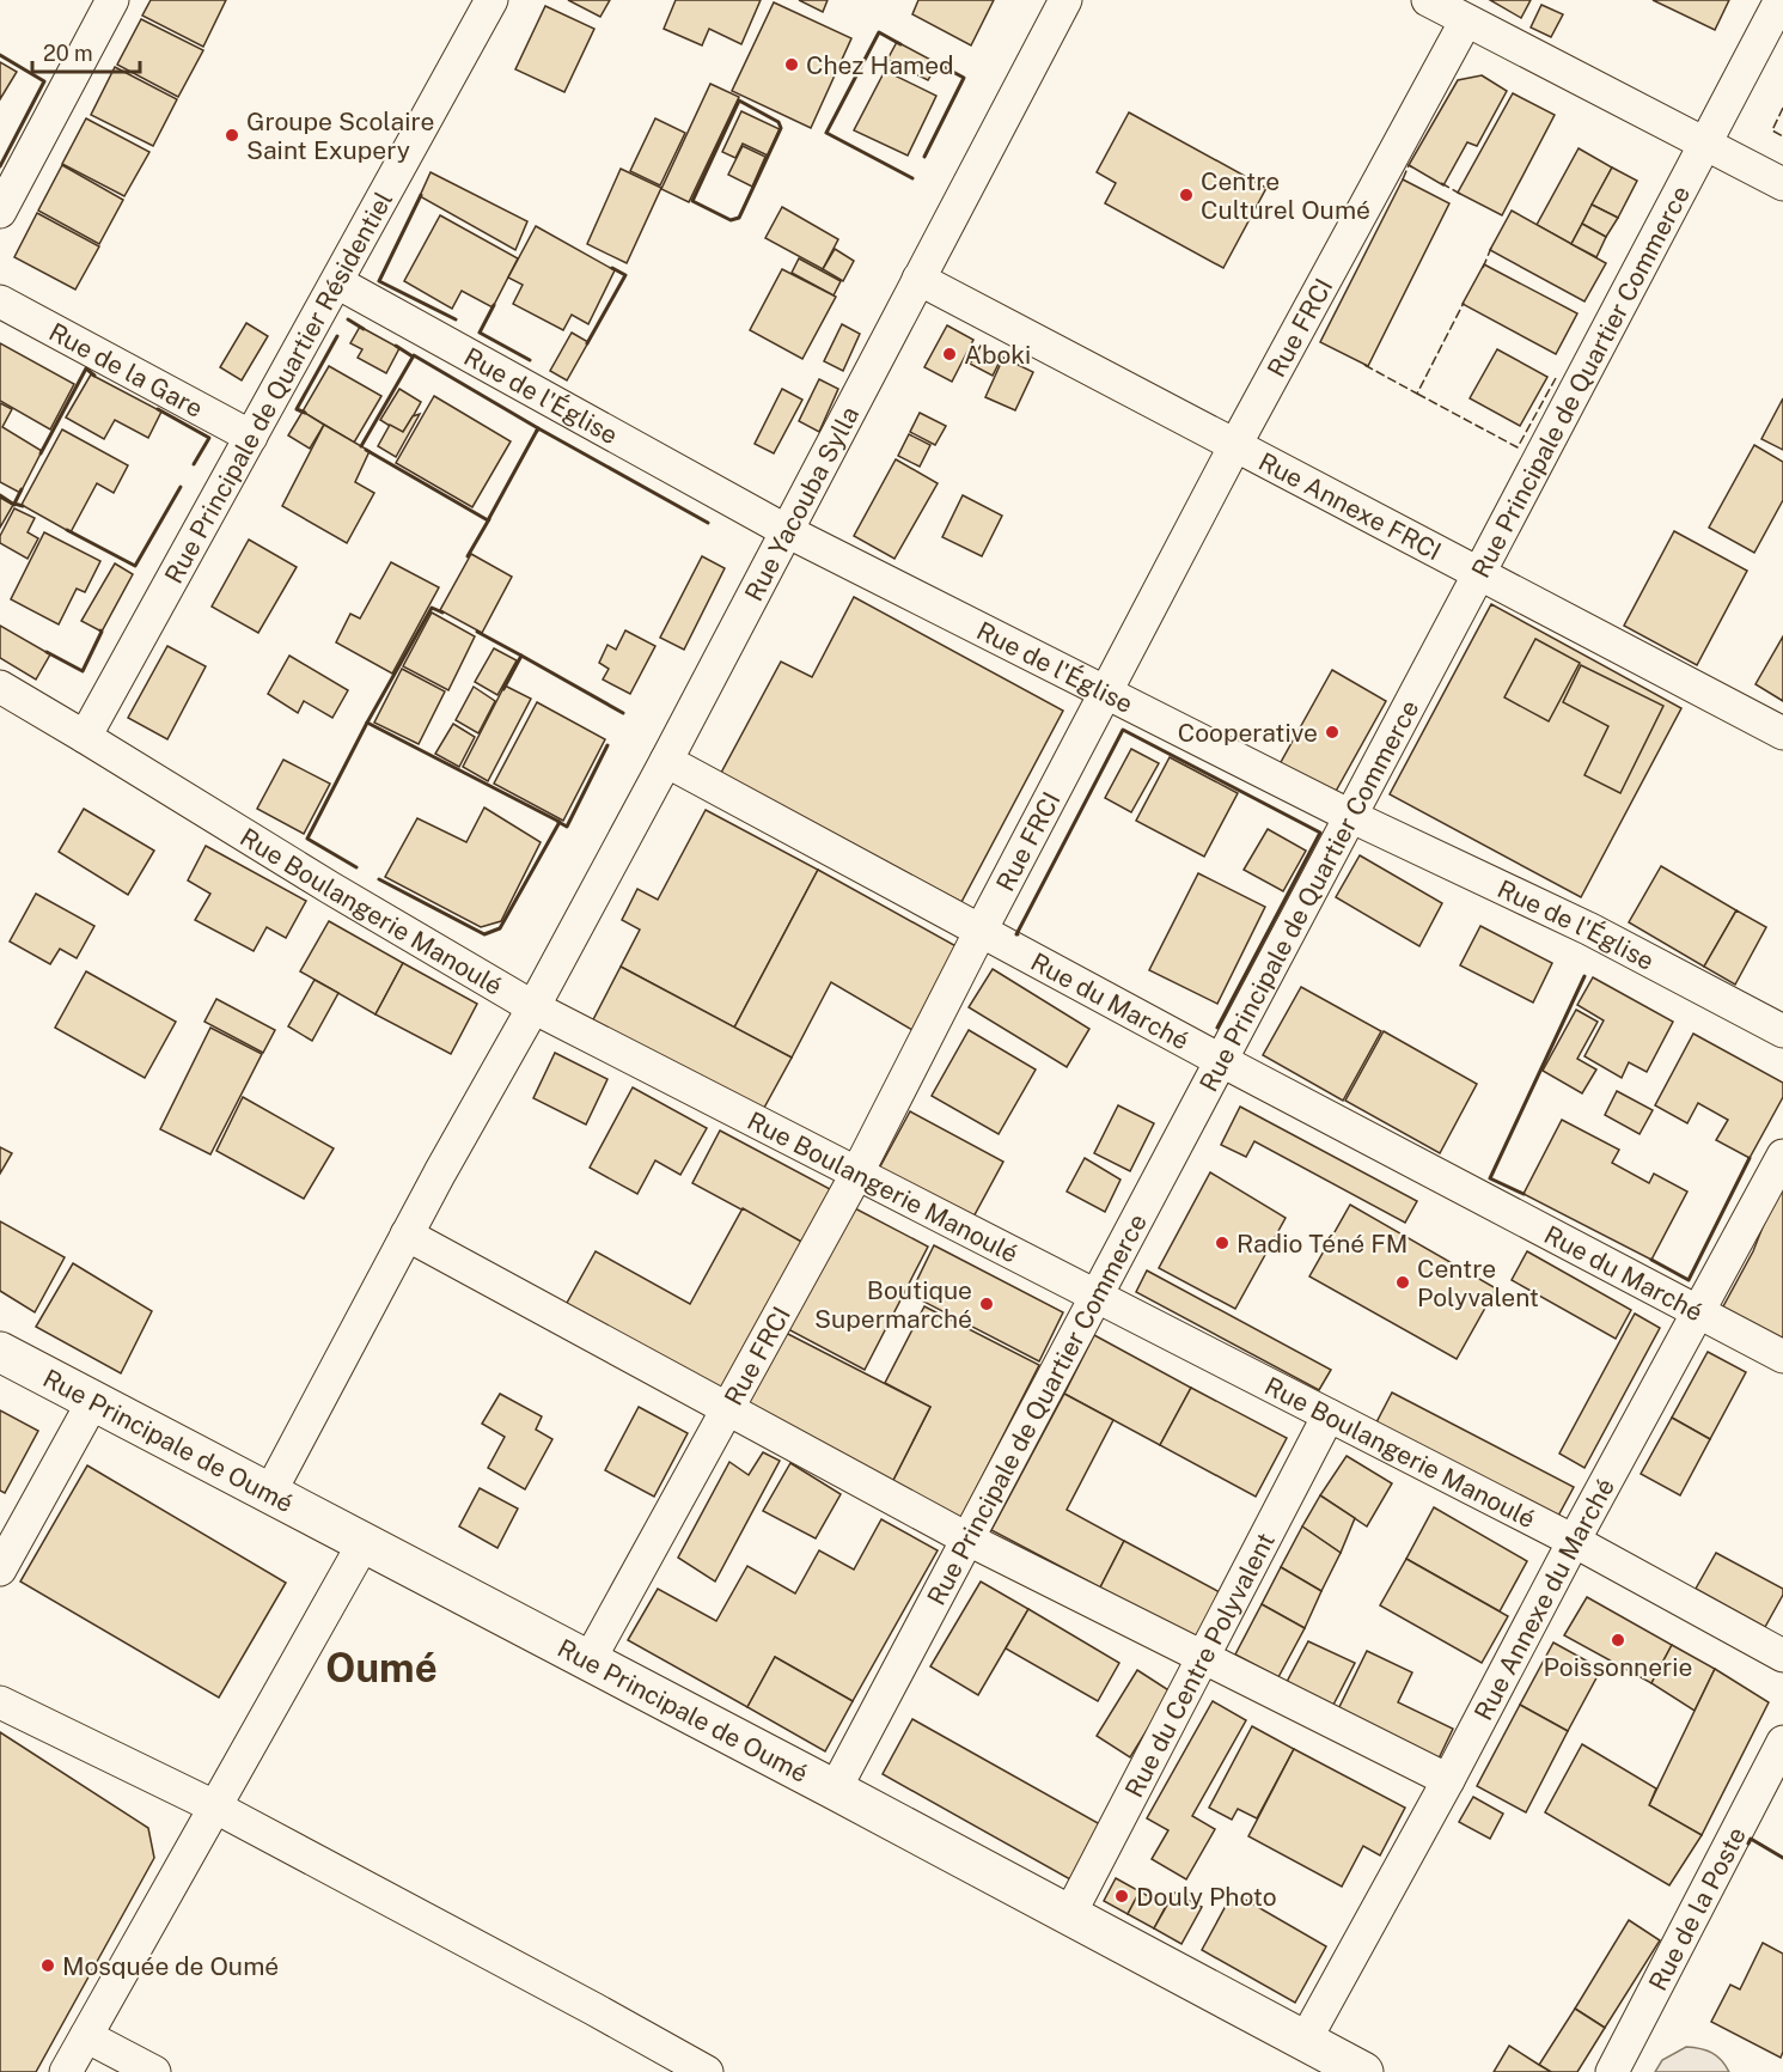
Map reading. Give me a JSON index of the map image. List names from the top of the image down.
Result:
{
  "streets": {
    "main road": ["Rue Principale de Oumé"],
    "street": [
      "Rue FRCI",
      "Rue de la Gare",
      "Rue Principale de Quartier Commerce",
      "Rue Principale de Quartier Résidentiel",
      "Rue de l'Église",
      "Rue Yacouba Sylla",
      "Rue Annexe FRCI",
      "Rue Boulangerie Manoulé",
      "Rue du Marché",
      "Rue Annexe du Marché",
      "Rue du Centre Polyvalent",
      "Rue de la Poste"
    ]
  },
  "crossings": [
    ["Rue FRCI", "Rue de l'Église"],
    ["Rue FRCI", "Rue Annexe FRCI"],
    ["Rue FRCI", "Rue Boulangerie Manoulé"],
    ["Rue FRCI", "Rue du Marché"],
    ["Rue FRCI", "Rue Principale de Oumé"],
    ["Rue de la Gare", "Rue Principale de Quartier Résidentiel"],
    ["Rue Principale de Quartier Commerce", "Rue de l'Église"],
    ["Rue Principale de Quartier Commerce", "Rue Annexe FRCI"],
    ["Rue Principale de Quartier Commerce", "Rue Boulangerie Manoulé"],
    ["Rue Principale de Quartier Commerce", "Rue du Marché"],
    ["Rue Principale de Quartier Commerce", "Rue Principale de Oumé"],
    ["Rue Principale de Quartier Résidentiel", "Rue de l'Église"],
    ["Rue Principale de Quartier Résidentiel", "Rue Boulangerie Manoulé"],
    ["Rue de l'Église", "Rue Yacouba Sylla"],
    ["Rue Yacouba Sylla", "Rue Annexe FRCI"],
    ["Rue Yacouba Sylla", "Rue Boulangerie Manoulé"],
    ["Rue Yacouba Sylla", "Rue du Marché"],
    ["Rue Yacouba Sylla", "Rue Principale de Oumé"],
    ["Rue Boulangerie Manoulé", "Rue Annexe du Marché"],
    ["Rue Boulangerie Manoulé", "Rue du Centre Polyvalent"],
    ["Rue du Marché", "Rue Annexe du Marché"],
    ["Rue Principale de Oumé", "Rue Annexe du Marché"],
    ["Rue Principale de Oumé", "Rue du Centre Polyvalent"]
  ],
  "districts": ["Oumé"],
  "places": [
    "Chez Hamed",
    "Groupe Scolaire Saint Exupery",
    "Centre Culturel Oumé",
    "Aboki",
    "Cooperative",
    "Radio Téné FM",
    "Centre Polyvalent",
    "Boutique Supermarché",
    "Poissonnerie",
    "Douly Photo",
    "Mosquée de Oumé"
  ],
  "scale_bar": "20 m"
}
